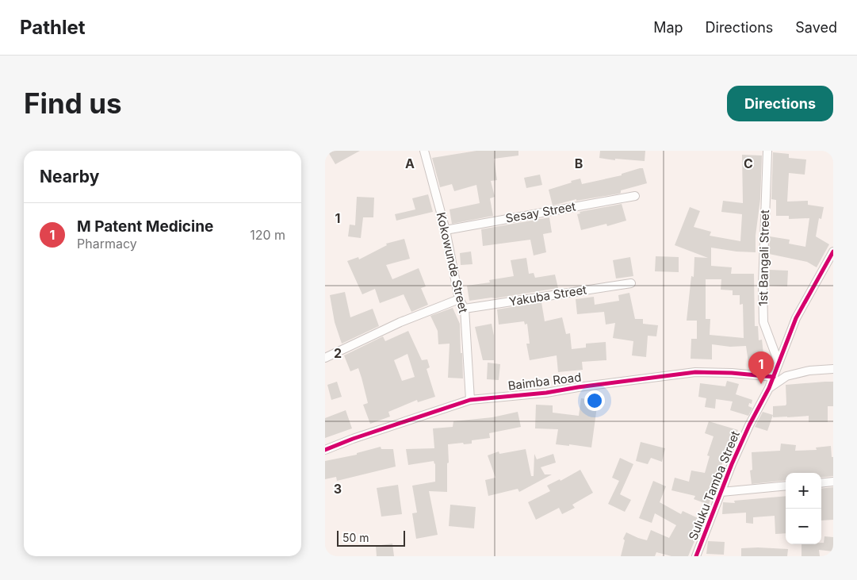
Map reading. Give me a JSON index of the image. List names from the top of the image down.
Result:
{
  "streets": {
    "street": [
      "Sesay Street",
      "1st Bangali Street",
      "Kokowunde Street",
      "Yakuba Street",
      "Baimba Road",
      "Suluku Tamba Street"
    ]
  },
  "crossings": [
    ["Sesay Street", "Kokowunde Street"],
    ["1st Bangali Street", "Suluku Tamba Street"],
    ["Kokowunde Street", "Yakuba Street"],
    ["Kokowunde Street", "Baimba Road"],
    ["Baimba Road", "Suluku Tamba Street"]
  ],
  "scale_bar": "50 m",
  "page": {
    "header": "Pathlet",
    "nav": ["Map", "Directions", "Saved"],
    "buttons": "Directions",
    "title": "Find us",
    "heading": "Nearby",
    "list": [
      {
        "mark": "1",
        "name": "M Patent Medicine",
        "note": "Pharmacy",
        "value": "120 m"
      }
    ],
    "pins": "1",
    "map_buttons": ["+", "−"],
    "scale": "50 m"
  },
  "grid": {
    "columns": ["A", "B", "C"],
    "rows": ["1", "2", "3"]
  }
}
